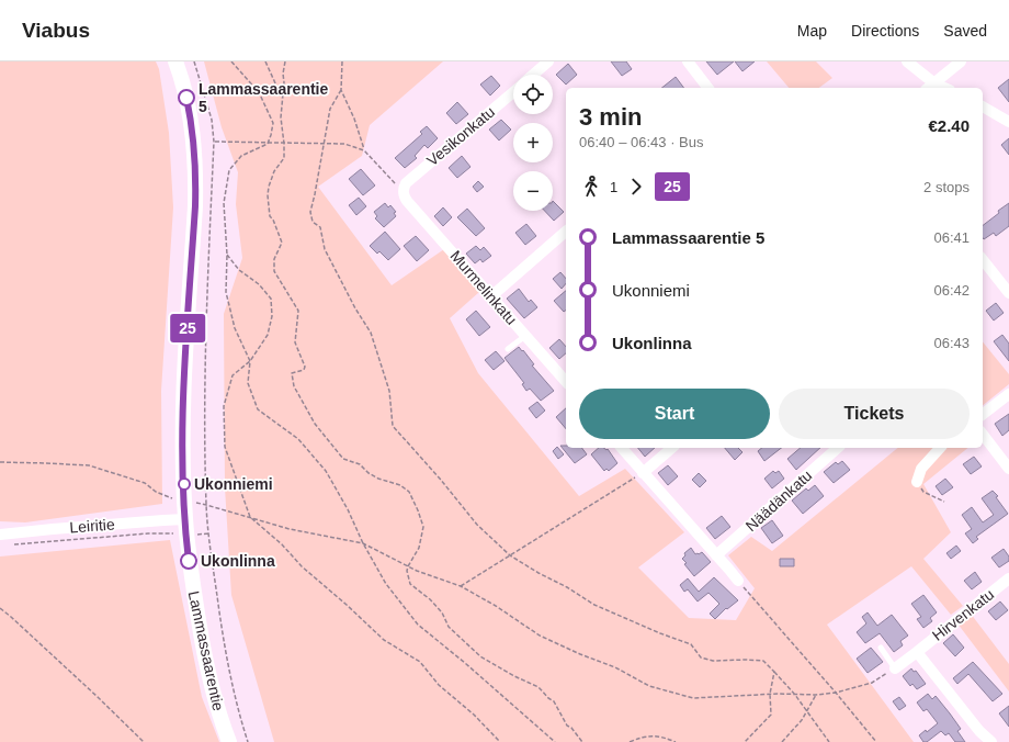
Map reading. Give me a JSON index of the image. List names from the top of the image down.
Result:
{
  "streets": {
    "street": [
      "Vesikonkatu",
      "Murmelinkatu",
      "Näädänkatu",
      "Leiritie",
      "Hirvenkatu",
      "Lammassaarentie"
    ]
  },
  "crossings": [
    ["Vesikonkatu", "Murmelinkatu"],
    ["Leiritie", "Lammassaarentie"]
  ],
  "places": ["Lammassaarentie 5", "Ukonniemi", "Ukonlinna"],
  "lines": ["bus line 25"],
  "page": {
    "header": "Viabus",
    "nav": ["Map", "Directions", "Saved"],
    "on_map": "25",
    "map_buttons": ["+", "−"],
    "heading": ["3 min", "06:40 – 06:43 · Bus", "€2.40"],
    "legs": ["1", "25", "2 stops"],
    "list": [
      {
        "name": "Lammassaarentie 5",
        "value": "06:41"
      },
      {
        "name": "Ukonniemi",
        "value": "06:42"
      },
      {
        "name": "Ukonlinna",
        "value": "06:43"
      }
    ],
    "buttons": ["Start", "Tickets"]
  }
}
